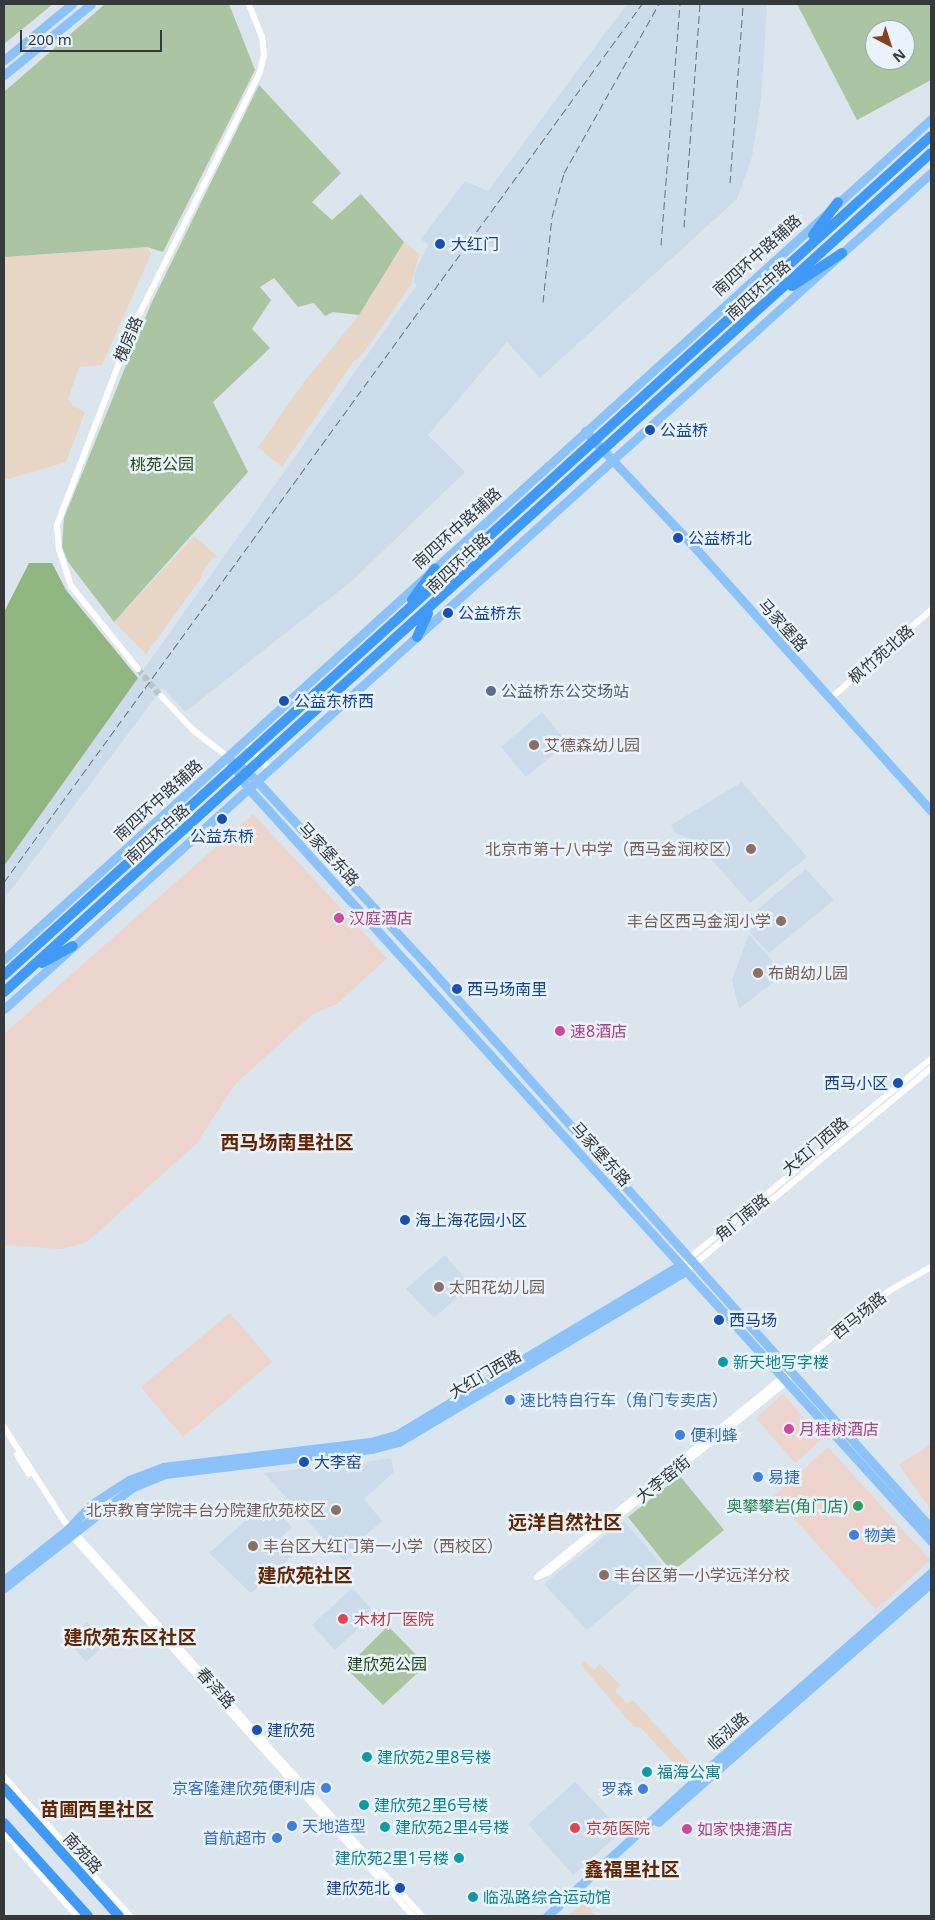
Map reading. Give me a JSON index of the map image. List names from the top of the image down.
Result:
{
  "streets": {
    "highway": ["南四环中路", "南苑路"],
    "main road": [
      "南四环中路辅路",
      "马家堡路",
      "马家堡东路",
      "大红门西路",
      "临泓路"
    ],
    "street": [
      "槐房路",
      "枫竹苑北路",
      "角门南路",
      "西马场路",
      "大李窑街",
      "春泽路"
    ]
  },
  "crossings": [
    ["南四环中路辅路", "马家堡路"],
    ["南四环中路辅路", "马家堡东路"],
    ["马家堡路", "枫竹苑北路"],
    ["马家堡东路", "大红门西路"],
    ["马家堡东路", "角门南路"],
    ["马家堡东路", "西马场路"],
    ["马家堡东路", "大李窑街"],
    ["大红门西路", "角门南路"],
    ["大红门西路", "春泽路"],
    ["西马场路", "大李窑街"]
  ],
  "districts": [
    "西马场南里社区",
    "远洋自然社区",
    "建欣苑社区",
    "建欣苑东区社区",
    "苗圃西里社区",
    "鑫福里社区"
  ],
  "parks": ["桃苑公园", "建欣苑公园"],
  "places": [
    "大红门",
    "公益桥",
    "公益桥北",
    "公益桥东",
    "公益桥东公交场站",
    "公益东桥西",
    "艾德森幼儿园",
    "公益东桥",
    "北京市第十八中学（西马金润校区）",
    "汉庭酒店",
    "丰台区西马金润小学",
    "布朗幼儿园",
    "西马场南里",
    "速8酒店",
    "西马小区",
    "海上海花园小区",
    "太阳花幼儿园",
    "西马场",
    "新天地写字楼",
    "速比特自行车（角门专卖店）",
    "月桂树酒店",
    "便利蜂",
    "大李窑",
    "易捷",
    "奥攀攀岩(角门店)",
    "北京教育学院丰台分院建欣苑校区",
    "物美",
    "丰台区大红门第一小学（西校区）",
    "丰台区第一小学远洋分校",
    "木材厂医院",
    "建欣苑",
    "建欣苑2里8号楼",
    "福海公寓",
    "京客隆建欣苑便利店",
    "罗森",
    "建欣苑2里6号楼",
    "天地造型",
    "建欣苑2里4号楼",
    "京苑医院",
    "如家快捷酒店",
    "首航超市",
    "建欣苑2里1号楼",
    "建欣苑北",
    "临泓路综合运动馆"
  ],
  "scale_bar": "200 m",
  "north": "bottom right"
}
